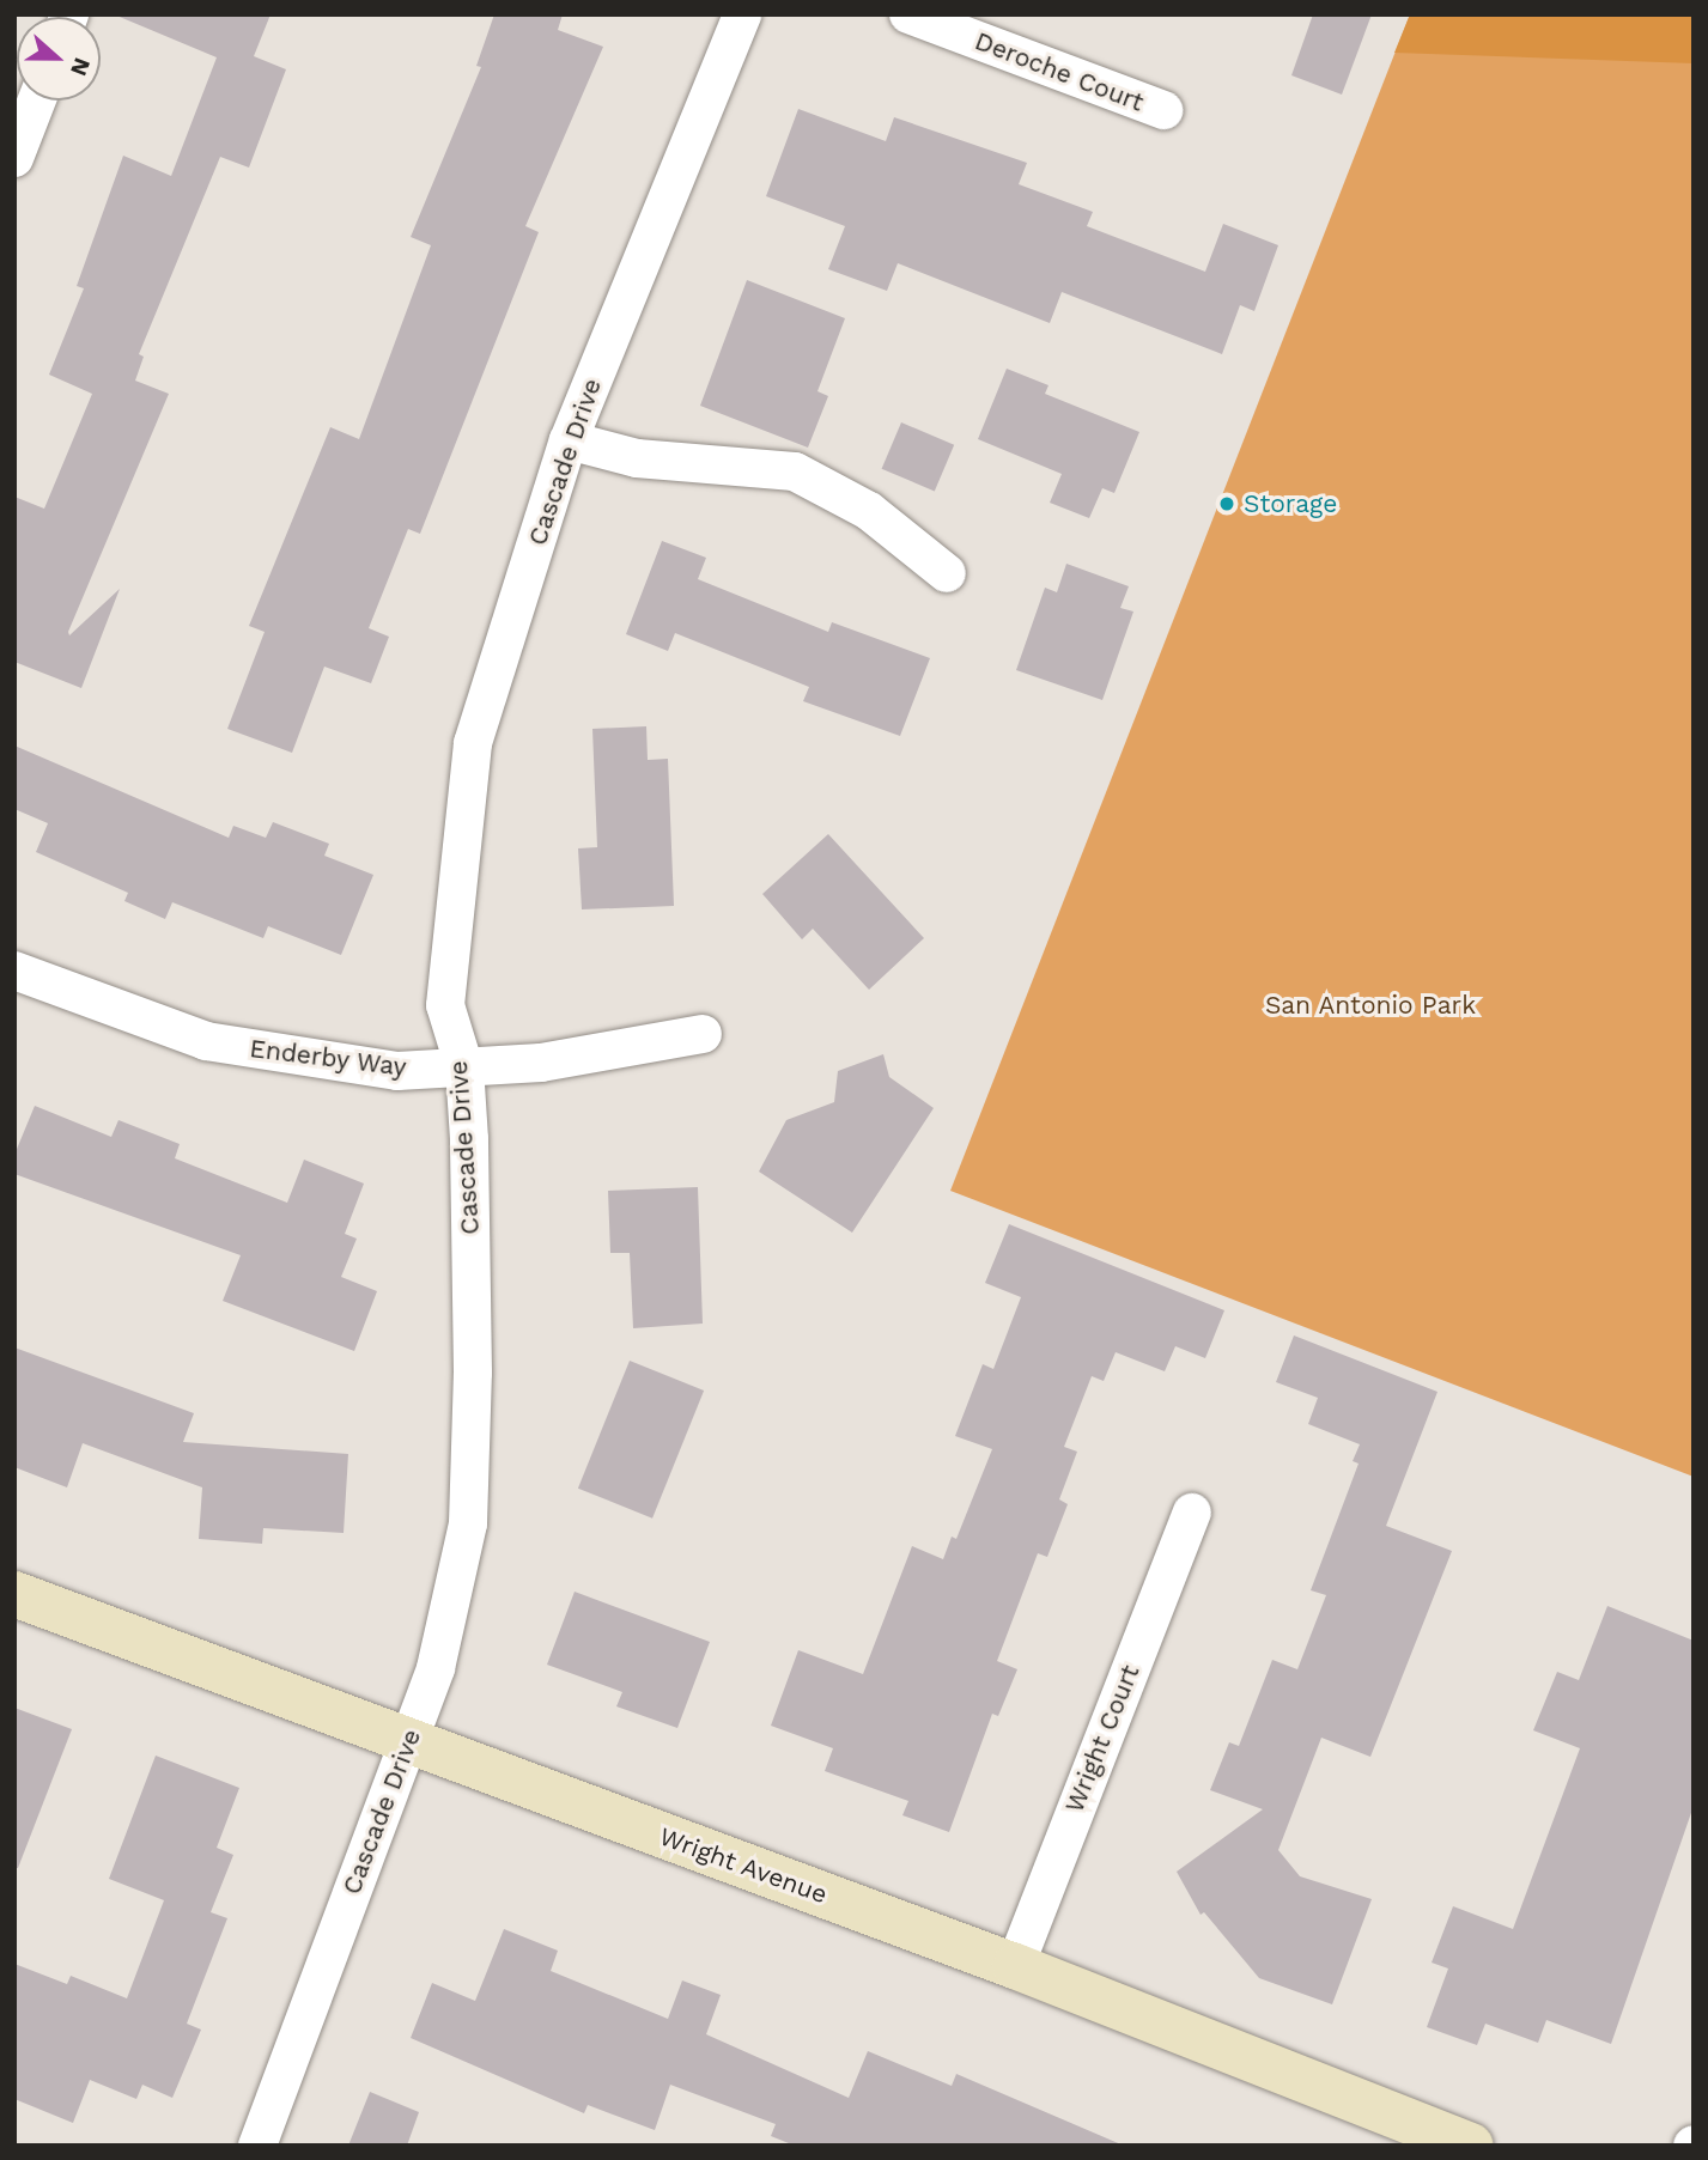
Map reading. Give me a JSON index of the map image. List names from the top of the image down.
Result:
{
  "streets": {
    "street": [
      "Deroche Court",
      "Cascade Drive",
      "Enderby Way",
      "Wright Court",
      "Wright Avenue"
    ]
  },
  "crossings": [
    ["Cascade Drive", "Enderby Way"],
    ["Cascade Drive", "Wright Avenue"],
    ["Wright Court", "Wright Avenue"]
  ],
  "parks": ["San Antonio Park"],
  "places": ["Storage"],
  "north": "right"
}
